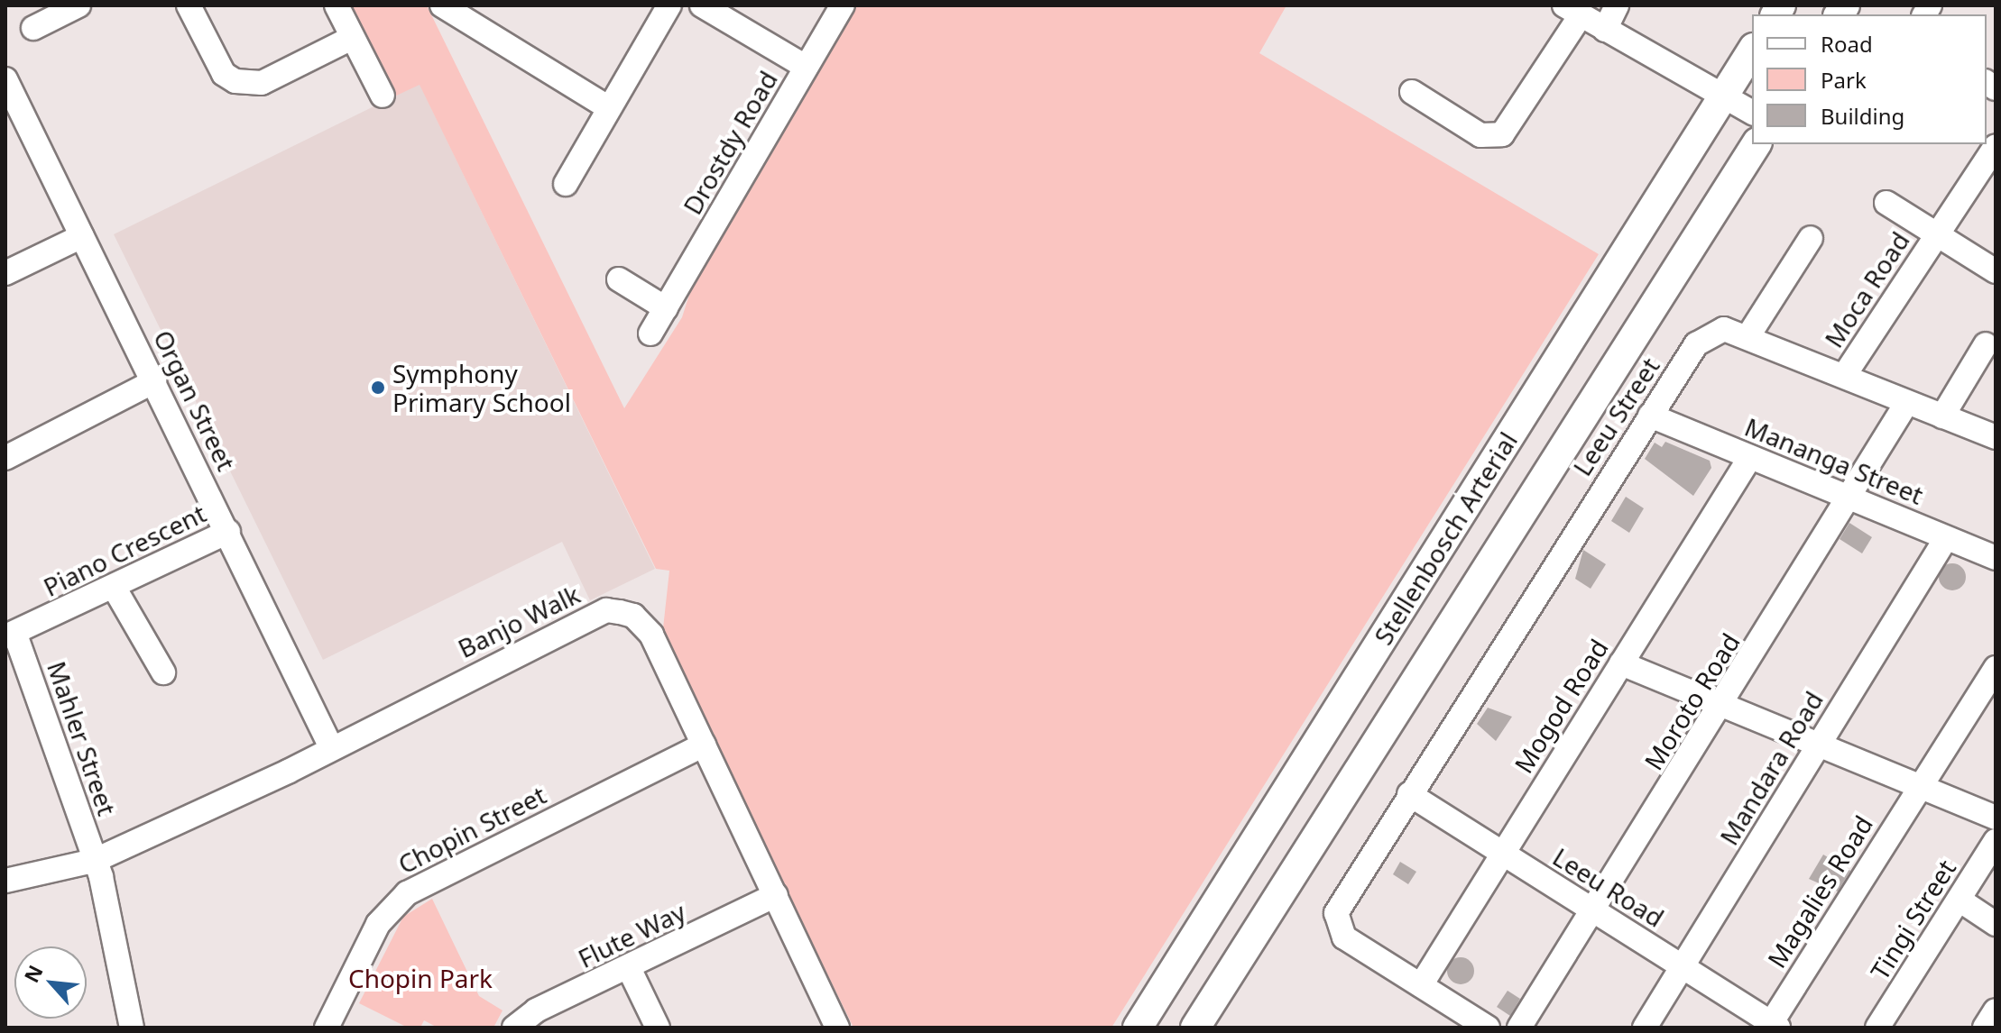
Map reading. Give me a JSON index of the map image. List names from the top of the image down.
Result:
{
  "streets": {
    "main road": ["Stellenbosch Arterial"],
    "street": [
      "Drostdy Road",
      "Moca Road",
      "Organ Street",
      "Leeu Street",
      "Mananga Street",
      "Piano Crescent",
      "Banjo Walk",
      "Moroto Road",
      "Mogod Road",
      "Mahler Street",
      "Mandara Road",
      "Chopin Street",
      "Leeu Road",
      "Magalies Road",
      "Tingi Street",
      "Flute Way"
    ]
  },
  "crossings": [
    ["Moca Road", "Leeu Street"],
    ["Organ Street", "Piano Crescent"],
    ["Organ Street", "Banjo Walk"],
    ["Leeu Street", "Mananga Street"],
    ["Leeu Street", "Moroto Road"],
    ["Leeu Street", "Leeu Road"],
    ["Mananga Street", "Moroto Road"],
    ["Mananga Street", "Mogod Road"],
    ["Mananga Street", "Mandara Road"],
    ["Piano Crescent", "Mahler Street"],
    ["Banjo Walk", "Mahler Street"],
    ["Banjo Walk", "Chopin Street"],
    ["Banjo Walk", "Flute Way"],
    ["Moroto Road", "Leeu Road"],
    ["Mogod Road", "Leeu Road"],
    ["Mandara Road", "Leeu Road"],
    ["Leeu Road", "Magalies Road"]
  ],
  "parks": ["Chopin Park"],
  "places": ["Symphony Primary School"],
  "legend": ["Road", "Park", "Building"],
  "north": "top left"
}
